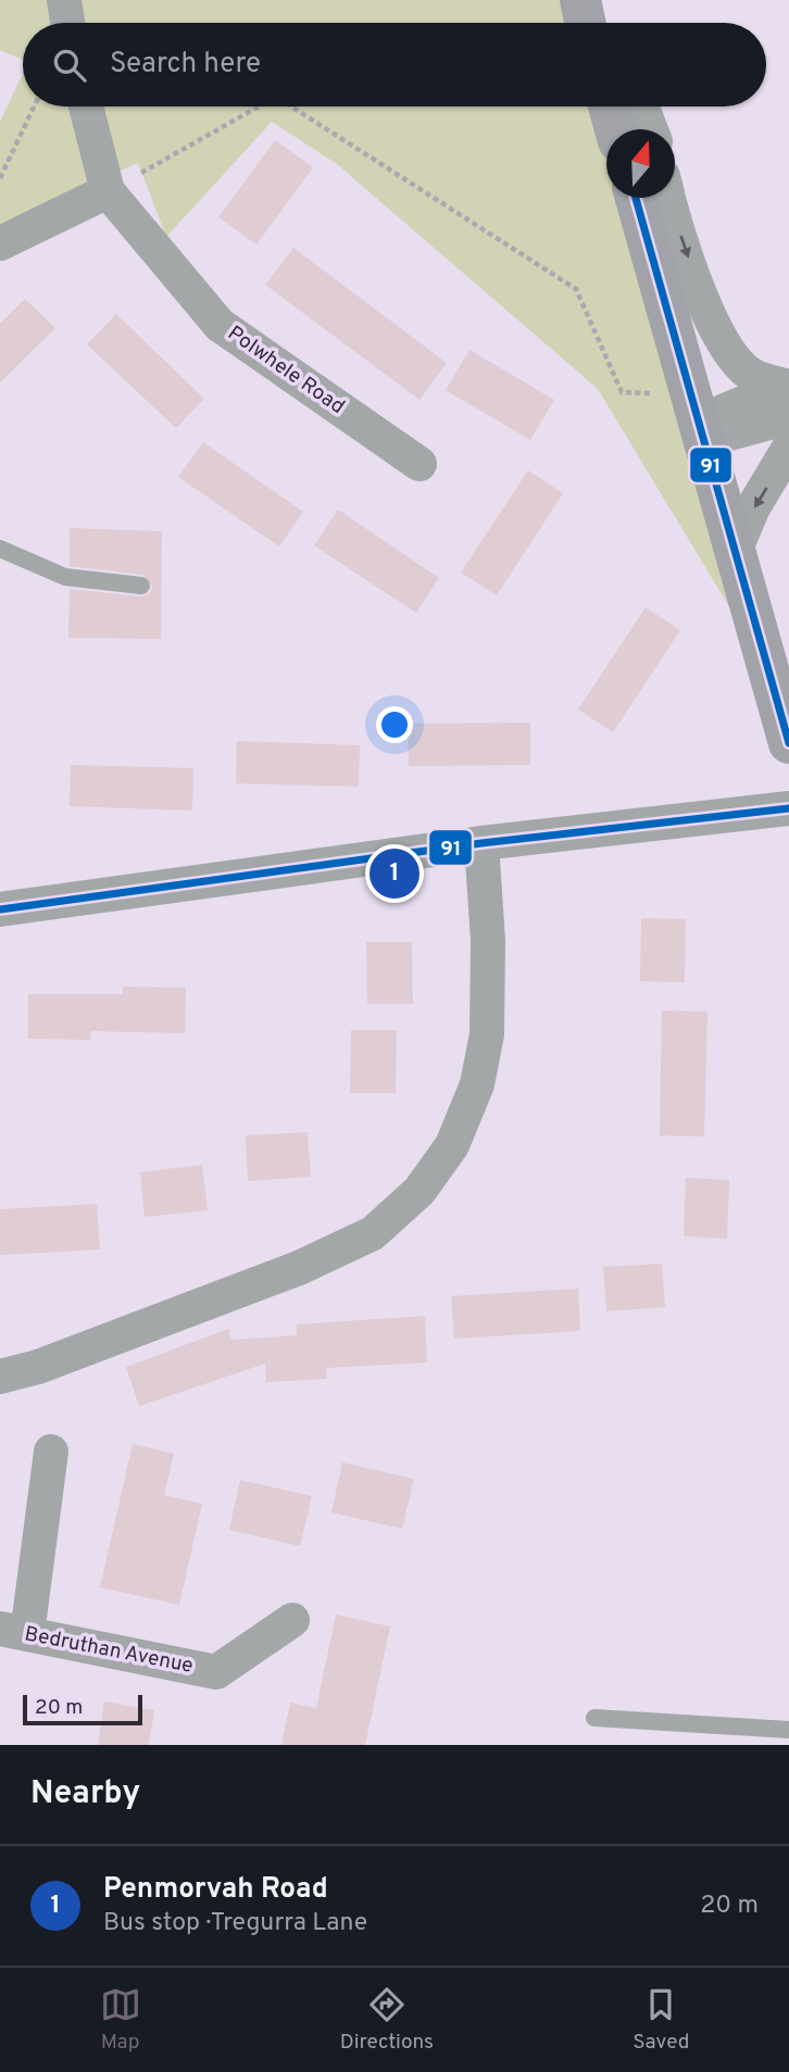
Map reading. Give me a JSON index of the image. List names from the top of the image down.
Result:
{
  "streets": {
    "street": ["Polwhele Road", "Bedruthan Avenue"]
  },
  "lines": ["transit line 91"],
  "scale_bar": "20 m",
  "north": "top",
  "page": {
    "search": "Search here",
    "pins": "1",
    "scale": "20 m",
    "heading": "Nearby",
    "list": [
      {
        "mark": "1",
        "name": "Penmorvah Road",
        "note": "Bus stop · Tregurra Lane",
        "value": "20 m"
      }
    ],
    "nav": ["Map", "Directions", "Saved"]
  }
}
